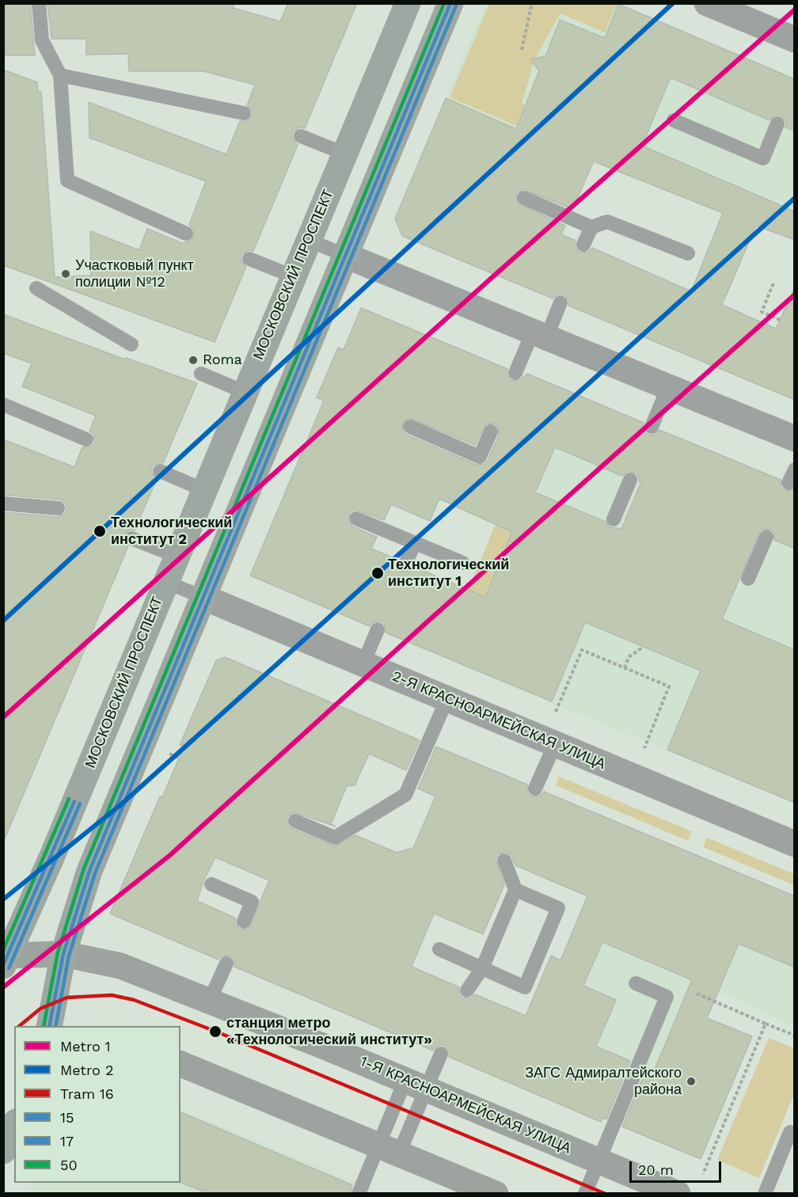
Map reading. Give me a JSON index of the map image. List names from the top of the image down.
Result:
{
  "streets": {
    "main road": ["МОСКОВСКИЙ ПРОСПЕКТ", "1-Я КРАСНОАРМЕЙСКАЯ УЛИЦА"],
    "street": ["2-Я КРАСНОАРМЕЙСКАЯ УЛИЦА"]
  },
  "crossings": [
    ["МОСКОВСКИЙ ПРОСПЕКТ", "1-Я КРАСНОАРМЕЙСКАЯ УЛИЦА"]
  ],
  "places": [
    "Участковый пункт полиции №12",
    "Roma",
    "Технологический институт 2",
    "Технологический институт 1",
    "станция метро «Технологический институт»",
    "ЗАГС Адмиралтейского района"
  ],
  "lines": [
    "metro line 2",
    "transit line 15",
    "transit line 50",
    "transit line 17",
    "metro line 1",
    "tram line 16"
  ],
  "legend": [
    "Metro 1",
    "Metro 2",
    "Tram 16",
    "15",
    "17",
    "50"
  ],
  "scale_bar": "20 m"
}
